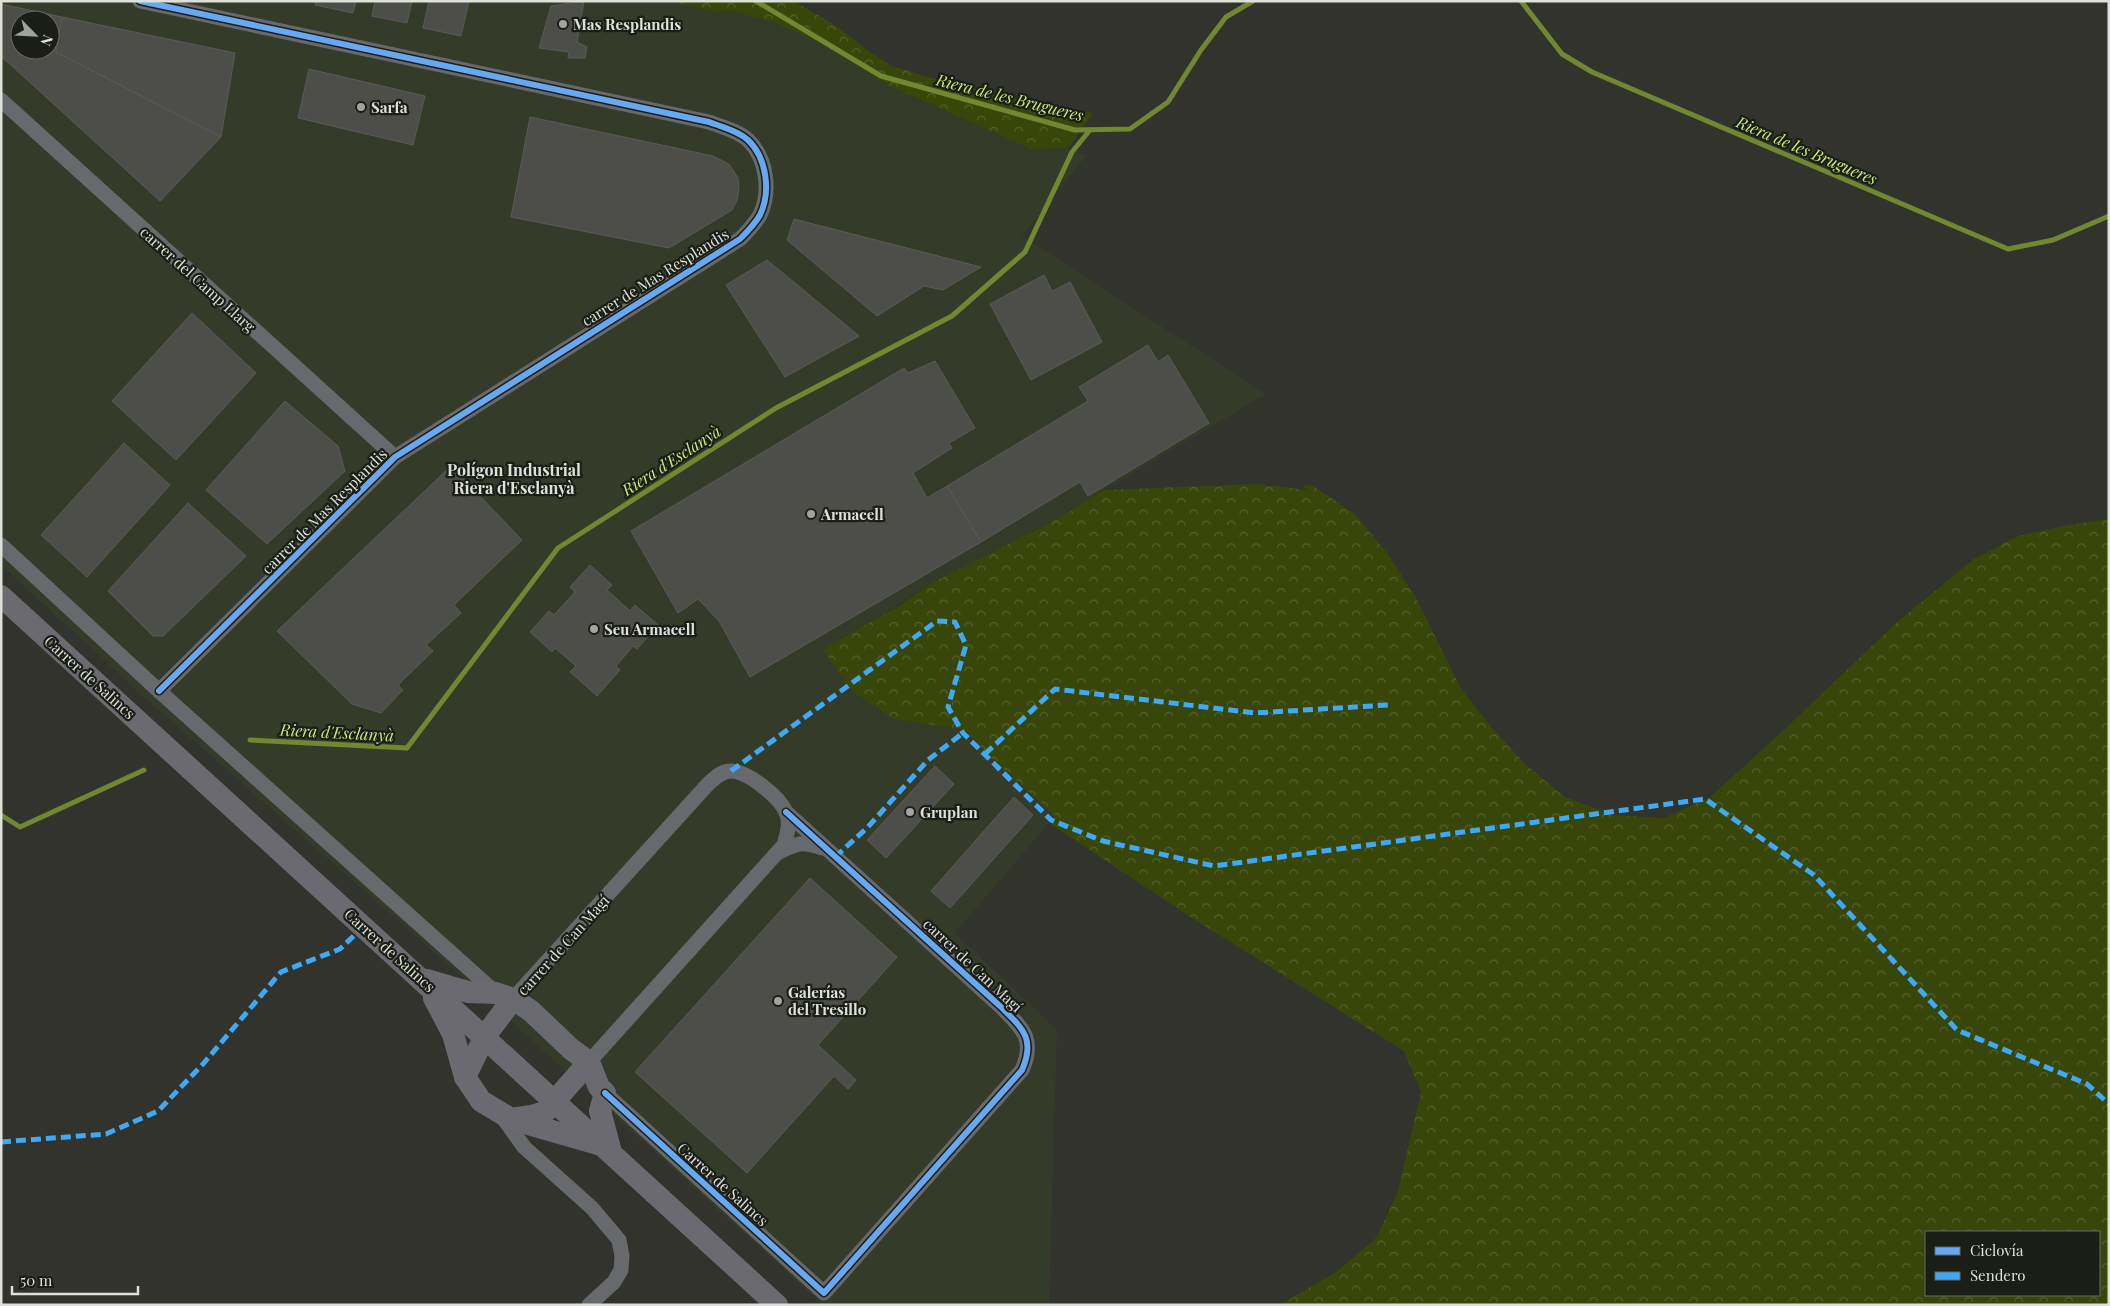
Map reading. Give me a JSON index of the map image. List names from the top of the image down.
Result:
{
  "streets": {
    "main road": ["Carrer de Salincs"],
    "street": ["carrer de Mas Resplandis", "carrer del Camp Llarg", "carrer de Can Magí"]
  },
  "crossings": [
    ["carrer de Mas Resplandis", "carrer del Camp Llarg"],
    ["Carrer de Salincs", "carrer de Can Magí"]
  ],
  "districts": ["Polígon Industrial Riera d'Esclanyà"],
  "water": ["Riera de les Brugueres", "Riera d'Esclanyà"],
  "places": [
    "Mas Resplandis",
    "Sarfa",
    "Armacell",
    "Seu Armacell",
    "Gruplan",
    "Galerías del Tresillo"
  ],
  "legend": ["Ciclovía", "Sendero"],
  "scale_bar": "50 m",
  "north": "bottom right"
}
